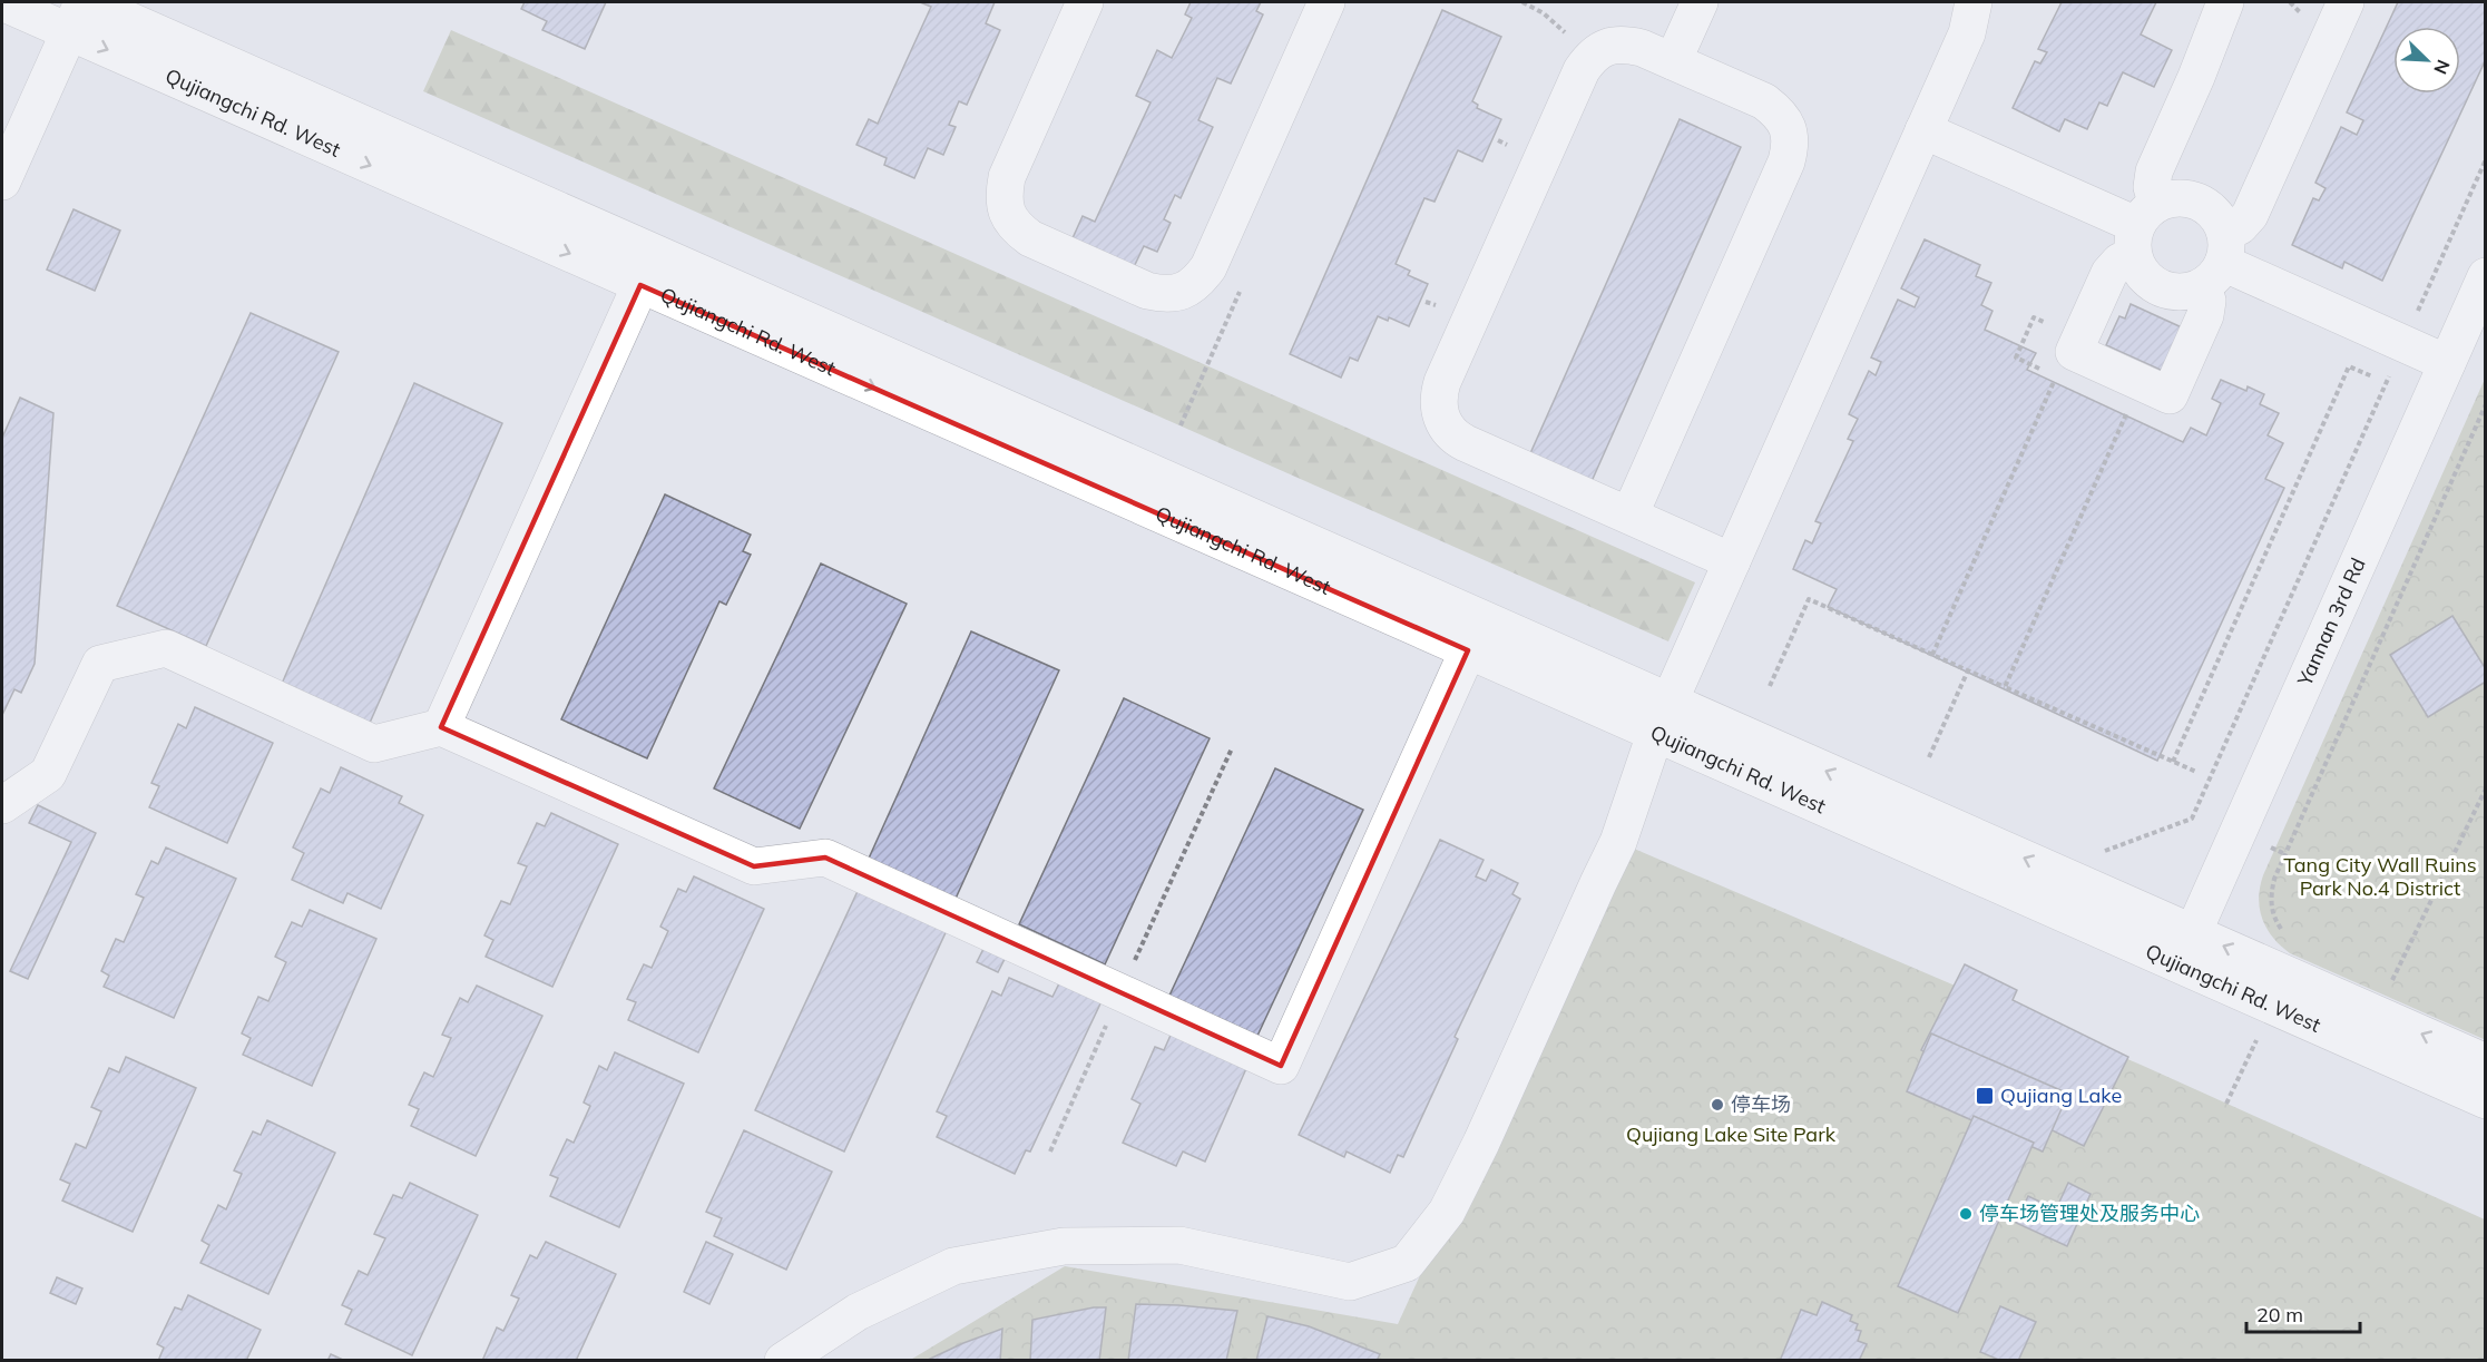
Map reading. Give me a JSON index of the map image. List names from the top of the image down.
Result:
{
  "streets": {
    "street": ["Qujiangchi Rd. West", "Yannan 3rd Rd"]
  },
  "crossings": [
    ["Qujiangchi Rd. West", "Yannan 3rd Rd"]
  ],
  "parks": ["Tang City Wall Ruins Park No.4 District", "Qujiang Lake Site Park"],
  "places": {
    "transit": ["Qujiang Lake"],
    "other": ["停车场", "停车场管理处及服务中心"]
  },
  "scale_bar": "20 m",
  "north": "bottom right"
}
